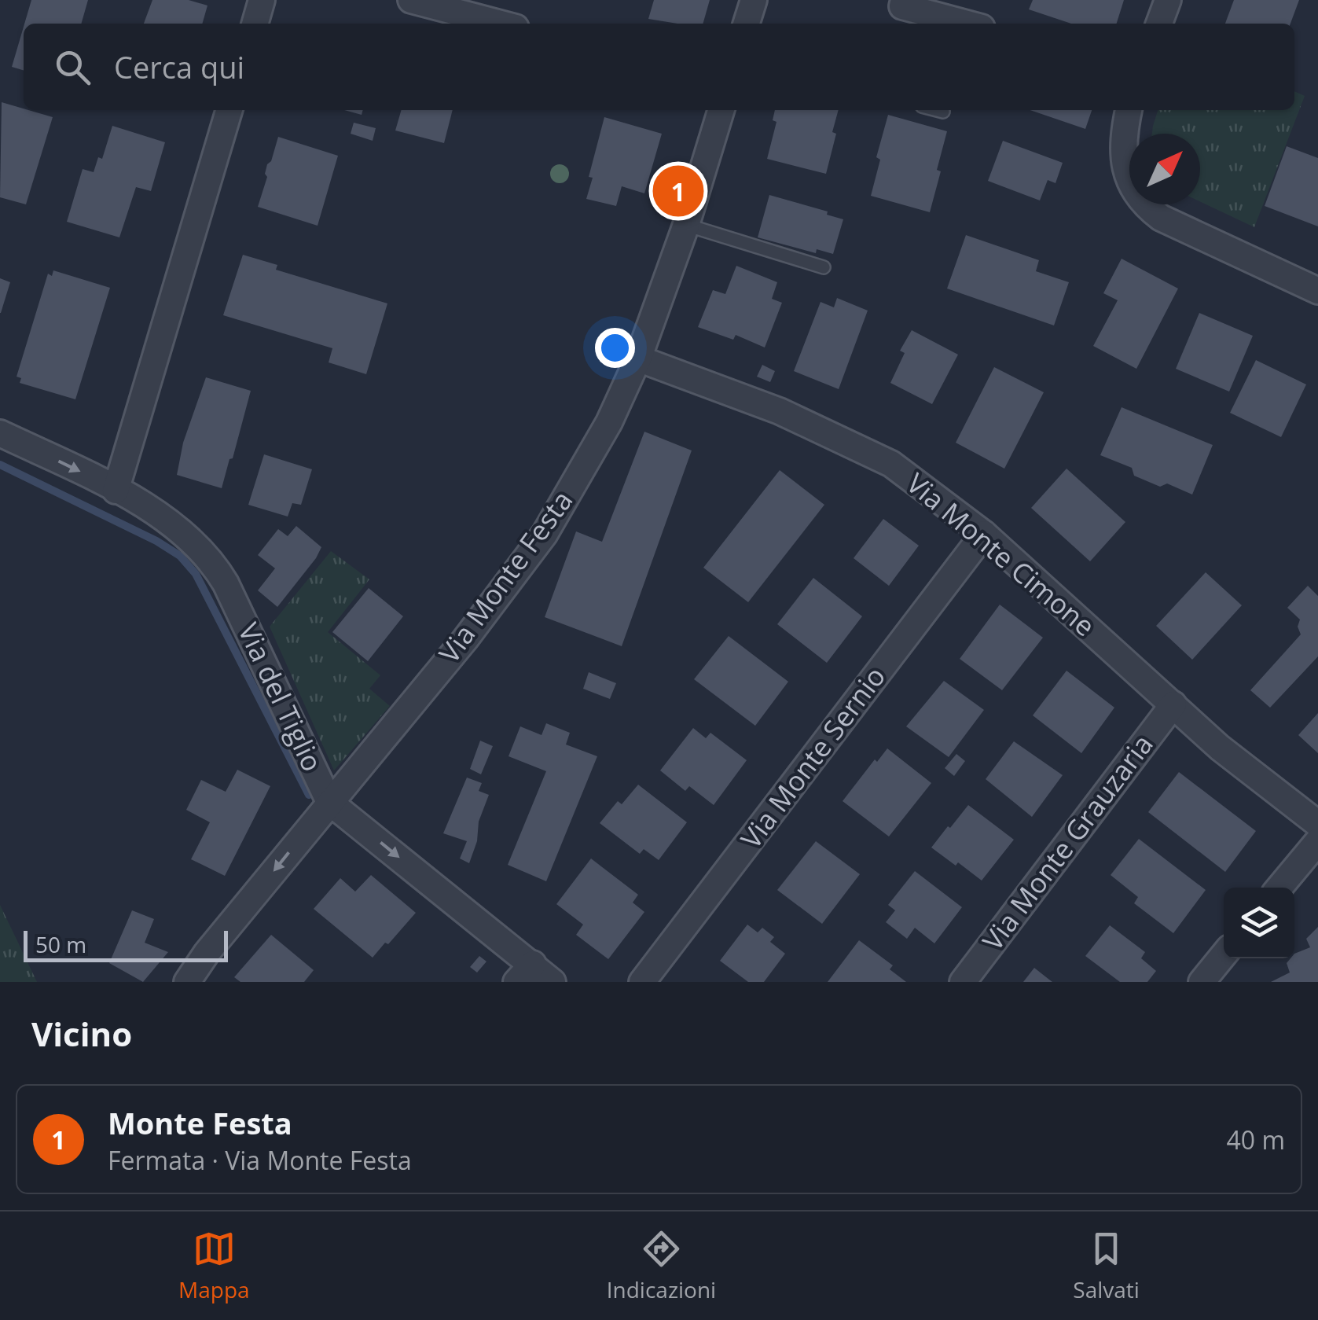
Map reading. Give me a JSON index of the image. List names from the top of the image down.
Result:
{
  "streets": {
    "street": [
      "Via Monte Cimone",
      "Via Monte Festa",
      "Via del Tiglio",
      "Via Monte Sernio",
      "Via Monte Grauzaria"
    ]
  },
  "crossings": [
    ["Via Monte Cimone", "Via Monte Festa"],
    ["Via Monte Cimone", "Via Monte Sernio"],
    ["Via Monte Cimone", "Via Monte Grauzaria"],
    ["Via Monte Festa", "Via del Tiglio"]
  ],
  "one_way": ["Via del Tiglio"],
  "scale_bar": "50 m",
  "north": "top right",
  "page": {
    "search": "Cerca qui",
    "pins": "1",
    "scale": "50 m",
    "heading": "Vicino",
    "list": [
      {
        "mark": "1",
        "name": "Monte Festa",
        "note": "Fermata · Via Monte Festa",
        "value": "40 m"
      }
    ],
    "nav": ["Mappa", "Indicazioni", "Salvati"]
  }
}
